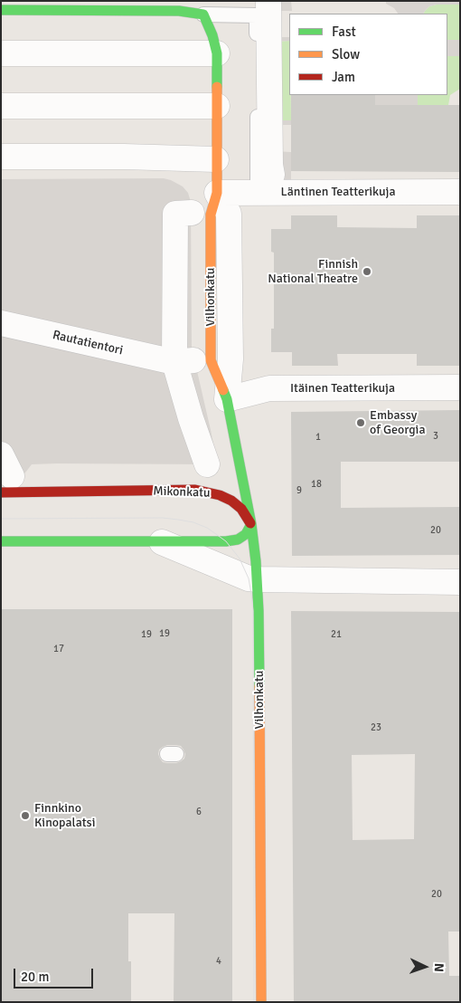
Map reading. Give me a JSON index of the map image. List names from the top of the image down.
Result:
{
  "streets": {
    "street": [
      "Läntinen Teatterikuja",
      "Vilhonkatu",
      "Rautatientori",
      "Itäinen Teatterikuja",
      "Mikonkatu"
    ]
  },
  "crossings": [
    ["Läntinen Teatterikuja", "Vilhonkatu"],
    ["Vilhonkatu", "Itäinen Teatterikuja"],
    ["Vilhonkatu", "Mikonkatu"]
  ],
  "places": ["Finnish National Theatre", "Embassy of Georgia", "Finnkino Kinopalatsi"],
  "house_numbers": [
    "3",
    "1",
    "18",
    "9",
    "20",
    "19",
    "19",
    "21",
    "17",
    "23",
    "6",
    "20",
    "4"
  ],
  "legend": ["Fast", "Slow", "Jam"],
  "scale_bar": "20 m",
  "north": "right"
}
